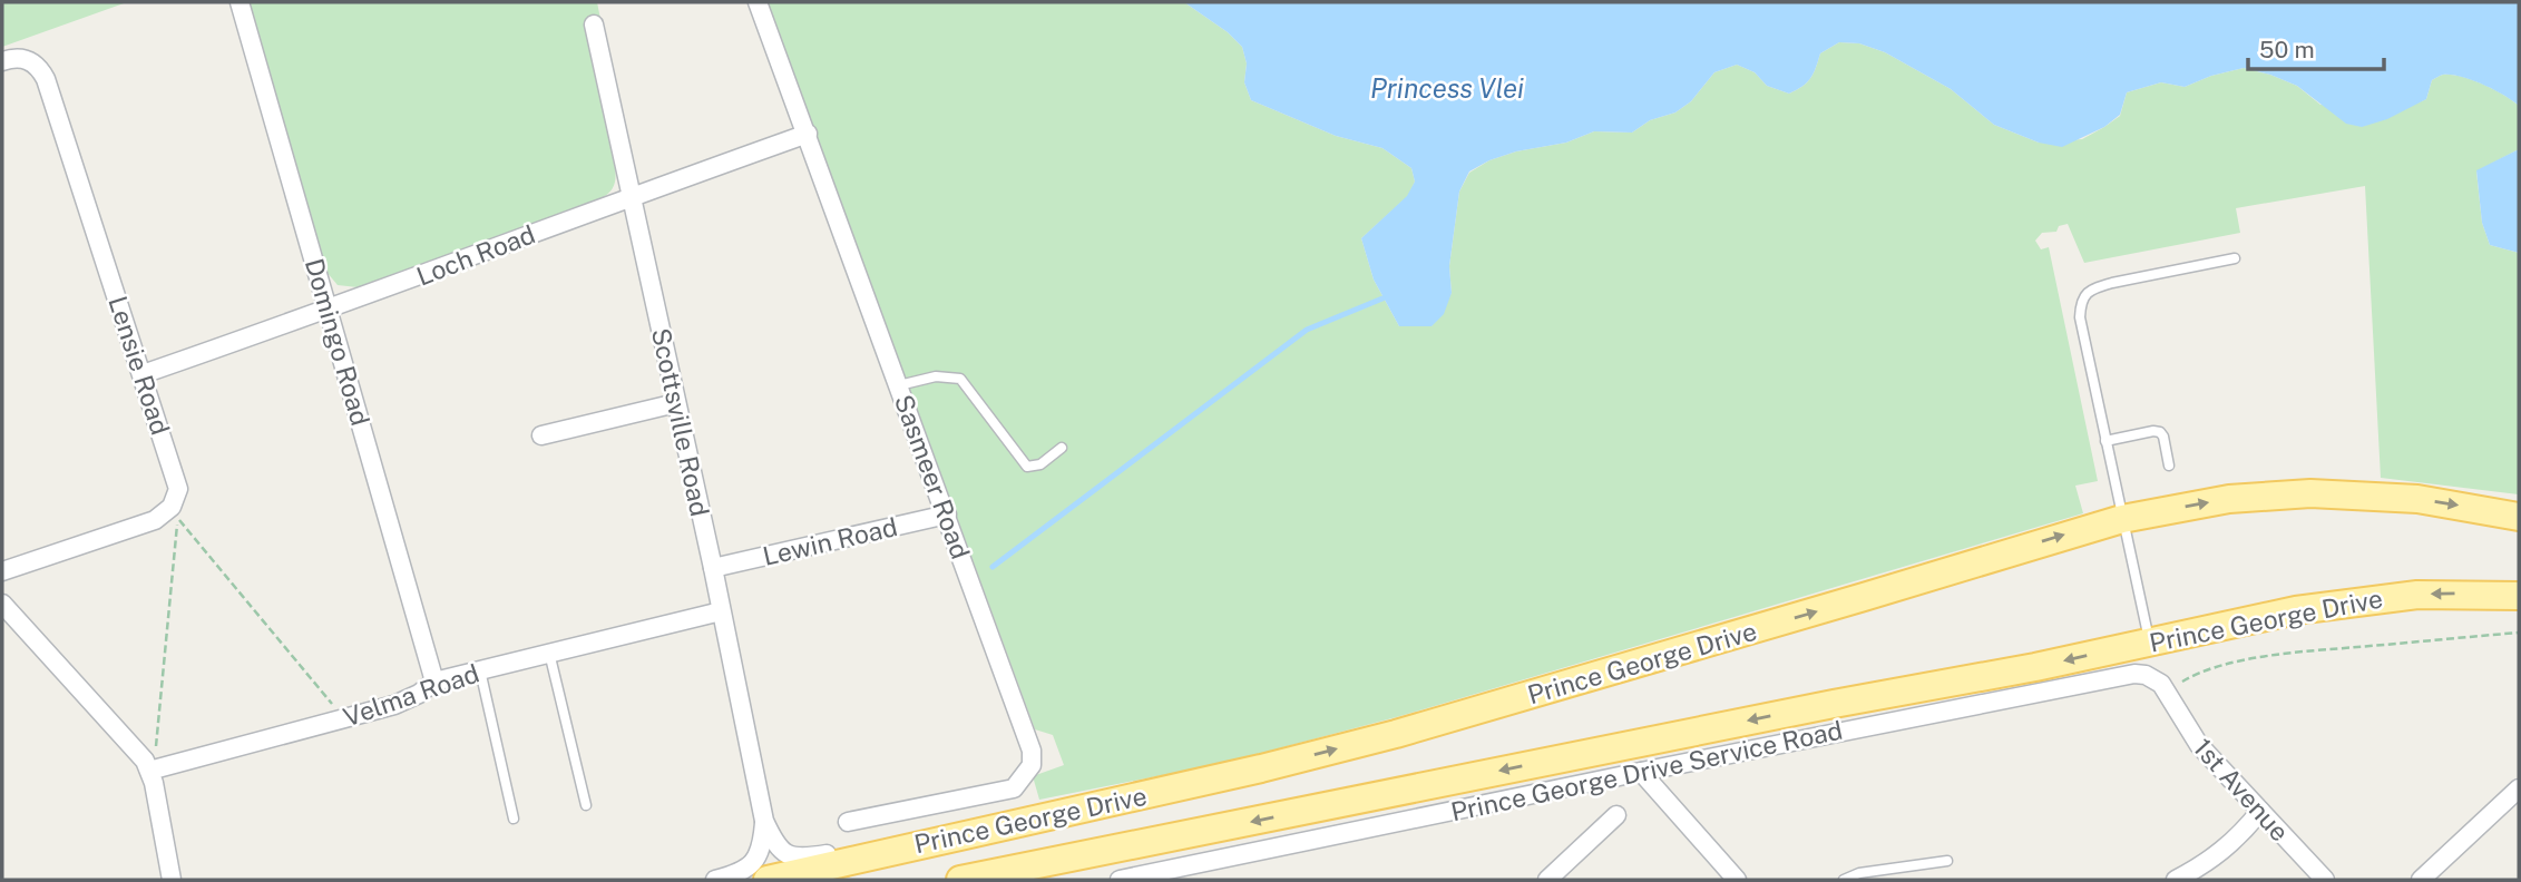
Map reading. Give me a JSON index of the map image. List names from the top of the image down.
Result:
{
  "streets": {
    "main road": ["Prince George Drive"],
    "street": [
      "Loch Road",
      "Domingo Road",
      "Lensie Road",
      "Scottsville Road",
      "Sasmeer Road",
      "Lewin Road",
      "Velma Road",
      "Prince George Drive Service Road",
      "1st Avenue"
    ]
  },
  "crossings": [
    ["Loch Road", "Domingo Road"],
    ["Loch Road", "Lensie Road"],
    ["Loch Road", "Scottsville Road"],
    ["Loch Road", "Sasmeer Road"],
    ["Domingo Road", "Velma Road"],
    ["Scottsville Road", "Lewin Road"],
    ["Scottsville Road", "Prince George Drive"],
    ["Scottsville Road", "Velma Road"],
    ["Sasmeer Road", "Lewin Road"],
    ["Prince George Drive Service Road", "1st Avenue"]
  ],
  "water": ["Princess Vlei"],
  "scale_bar": "50 m"
}
